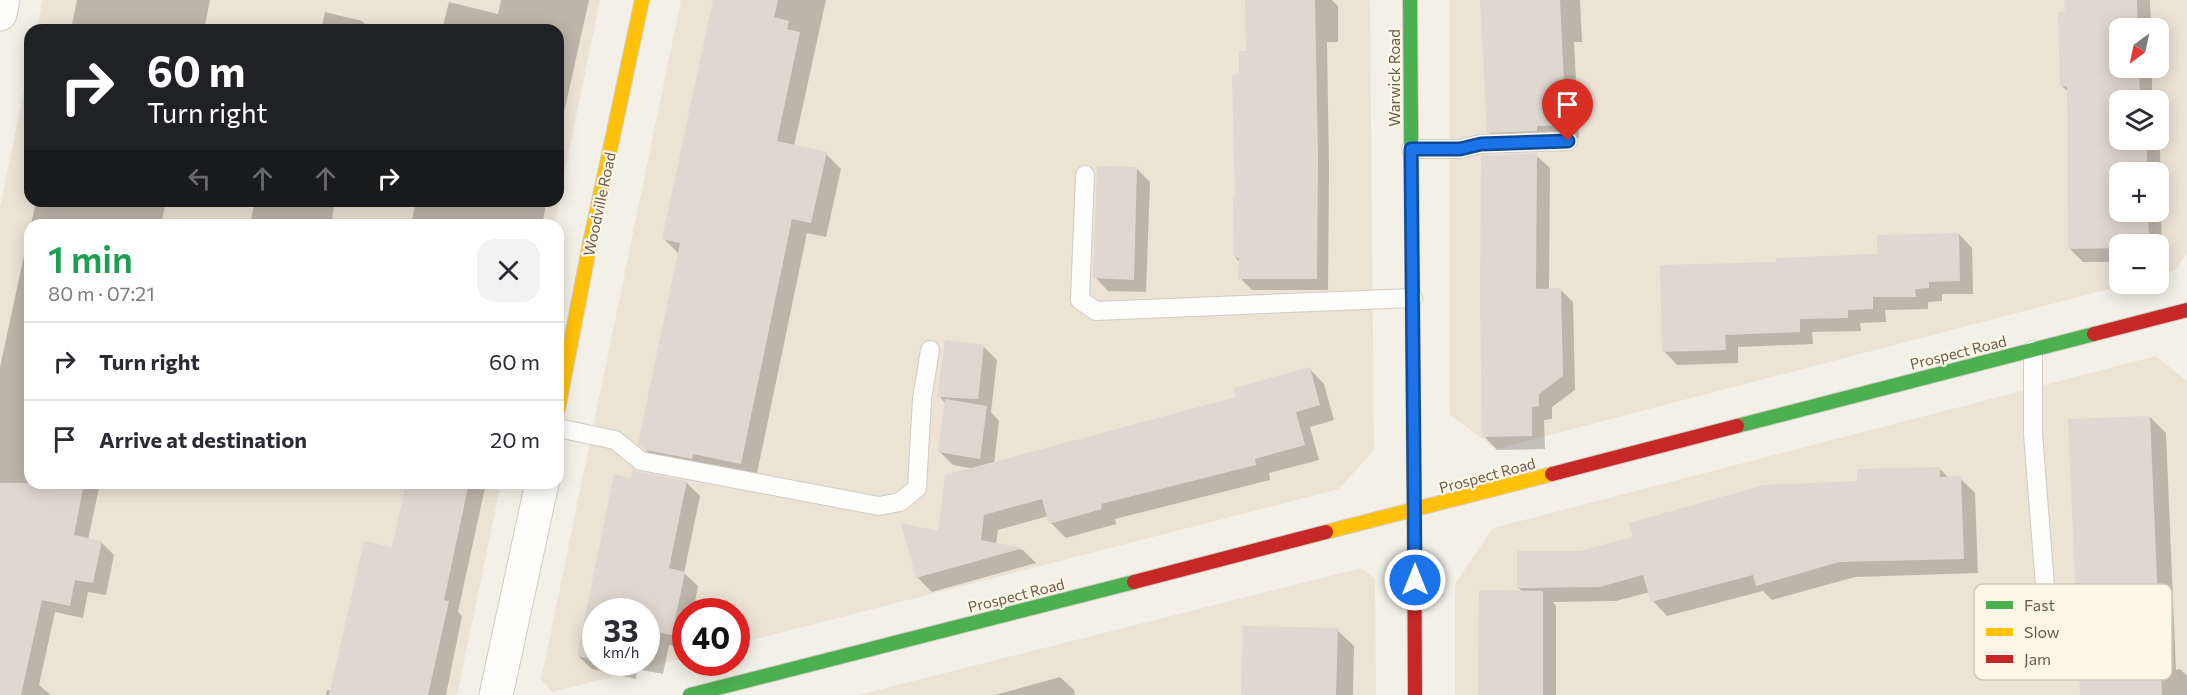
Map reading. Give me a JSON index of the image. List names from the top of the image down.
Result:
{
  "streets": {
    "street": ["Warwick Road", "Woodville Road", "Prospect Road"]
  },
  "crossings": [
    ["Warwick Road", "Prospect Road"]
  ],
  "legend": ["Fast", "Slow", "Jam"],
  "north": "bottom left",
  "page": {
    "map_buttons": ["+", "−"],
    "turn": ["60 m", "Turn right"],
    "heading": ["1 min", "80 m · 07:21"],
    "list": [
      {
        "name": "Turn right",
        "value": "60 m"
      },
      {
        "name": "Arrive at destination",
        "value": "20 m"
      }
    ],
    "speed": "33 km/h",
    "limit": "40"
  }
}
